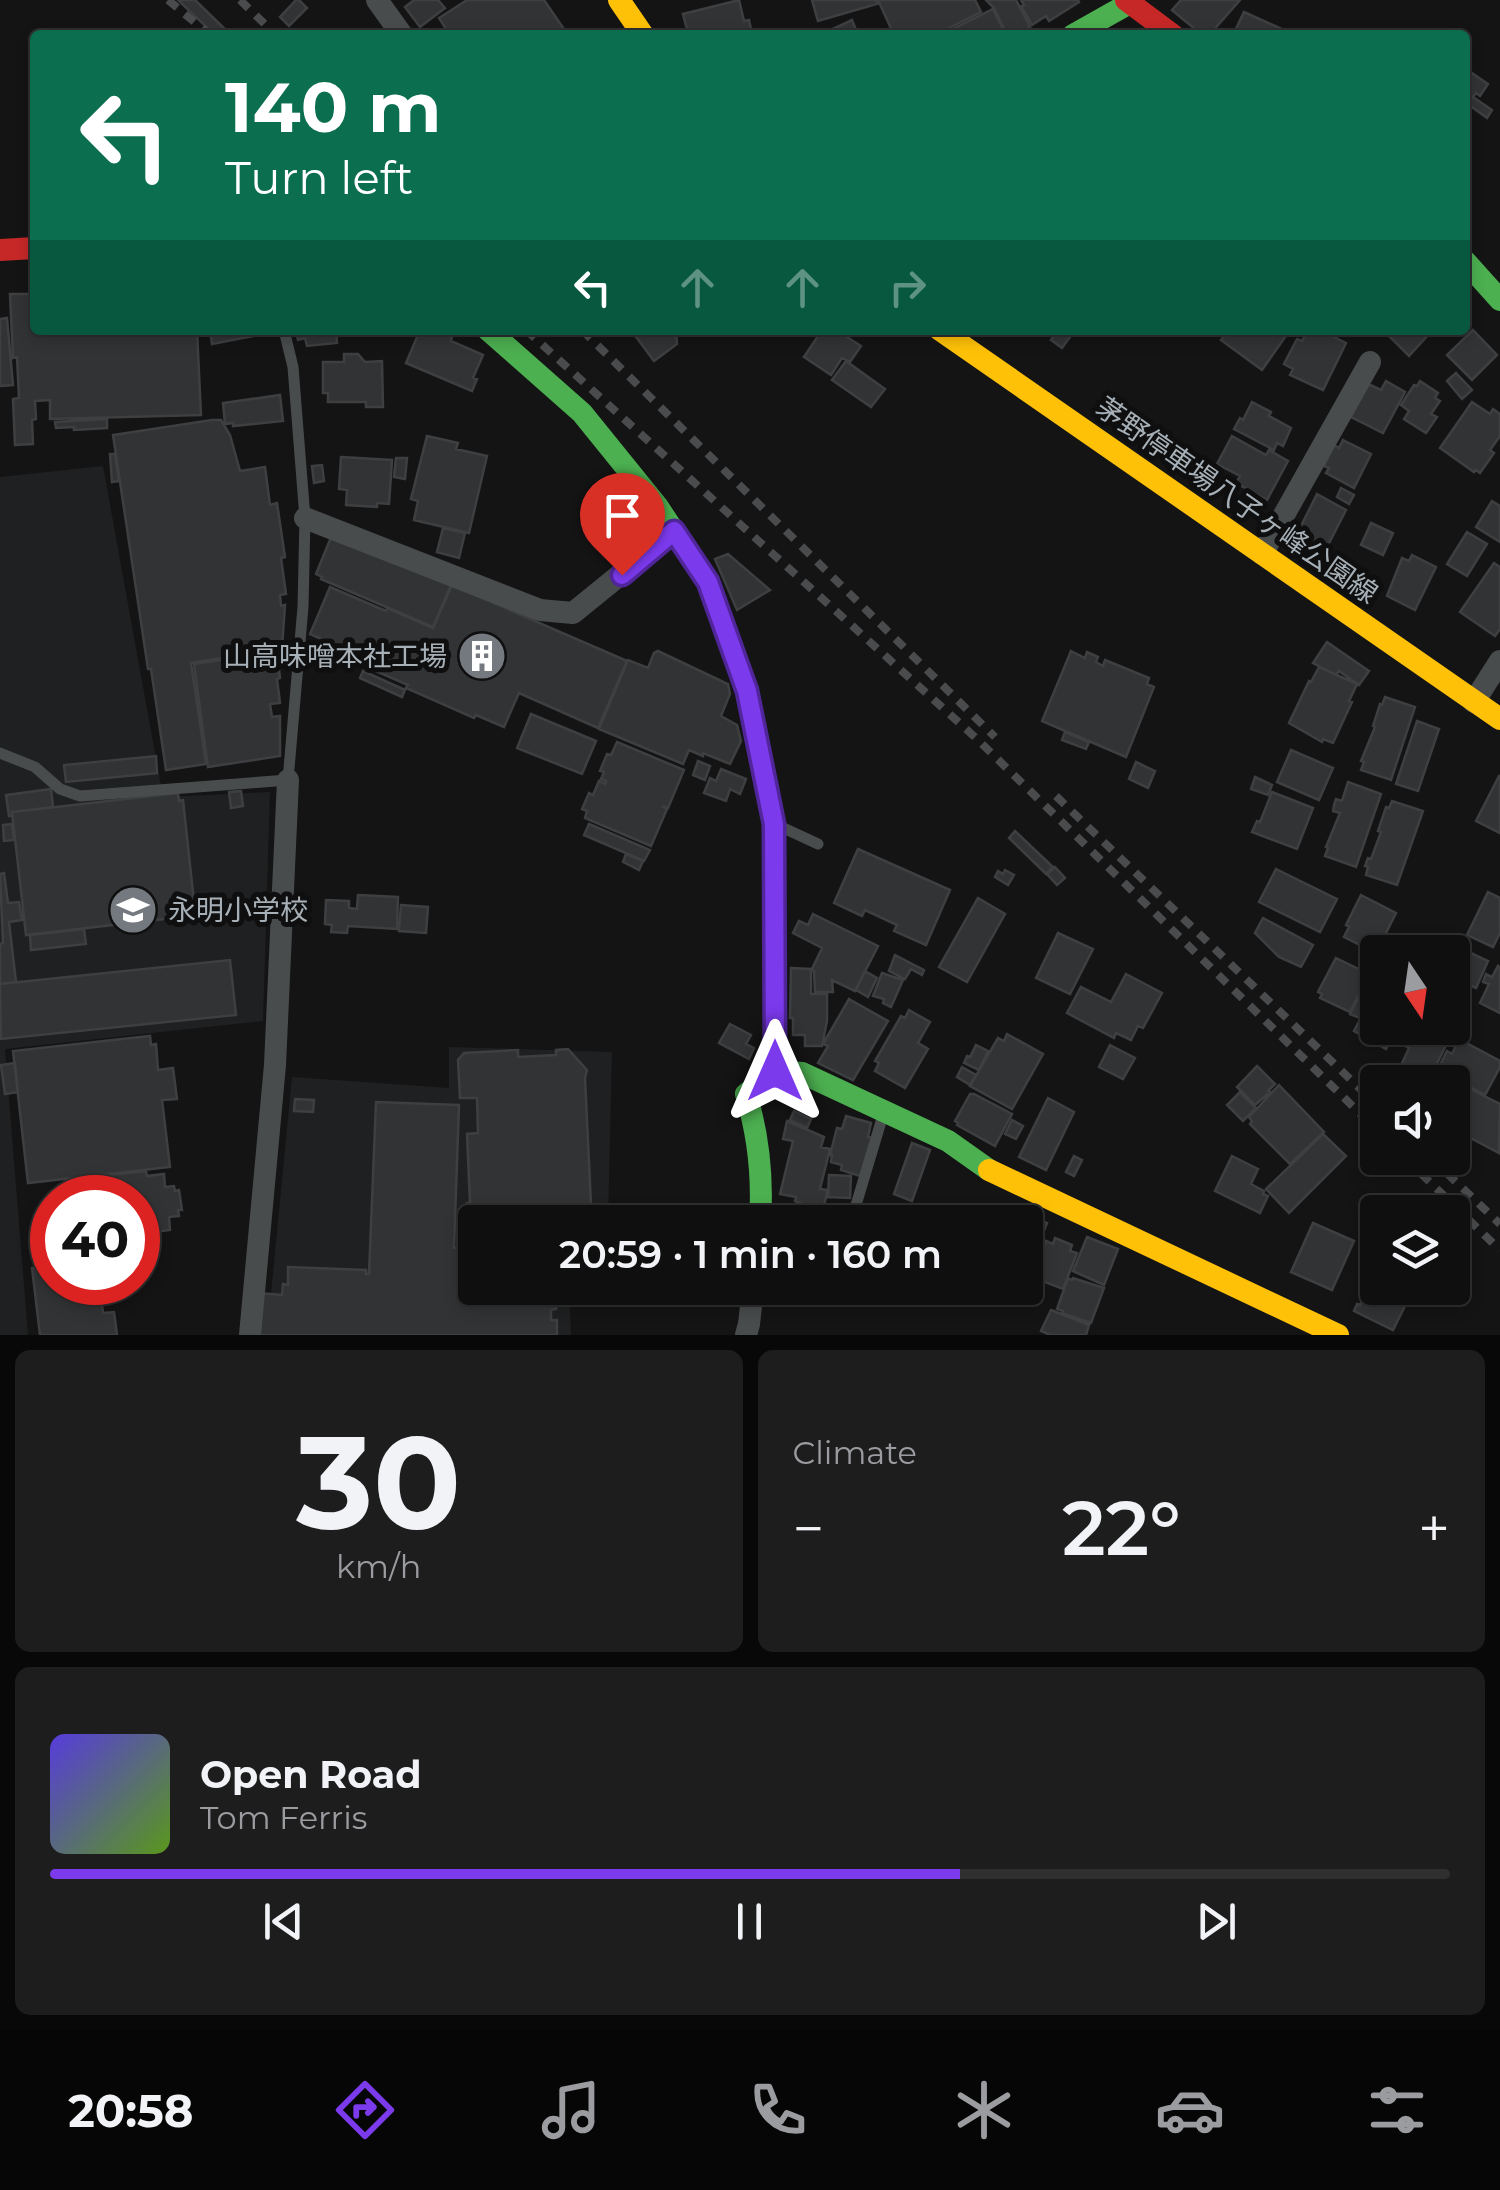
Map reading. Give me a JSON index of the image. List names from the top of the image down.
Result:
{
  "streets": {
    "street": ["茅野停車場八子ヶ峰公園線"]
  },
  "places": {
    "building": ["山高味噌本社工場"],
    "school or university": ["永明小学校"]
  },
  "north": "bottom",
  "page": {
    "turn": ["140 m", "Turn left"],
    "limit": "40",
    "trip": "20:59 · 1 min · 160 m",
    "tile": [
      ["30", "km/h"],
      "Climate"
    ],
    "heat": ["−", "22°", "+"],
    "song": ["Open Road", "Tom Ferris"],
    "tabs": "20:58"
  }
}
